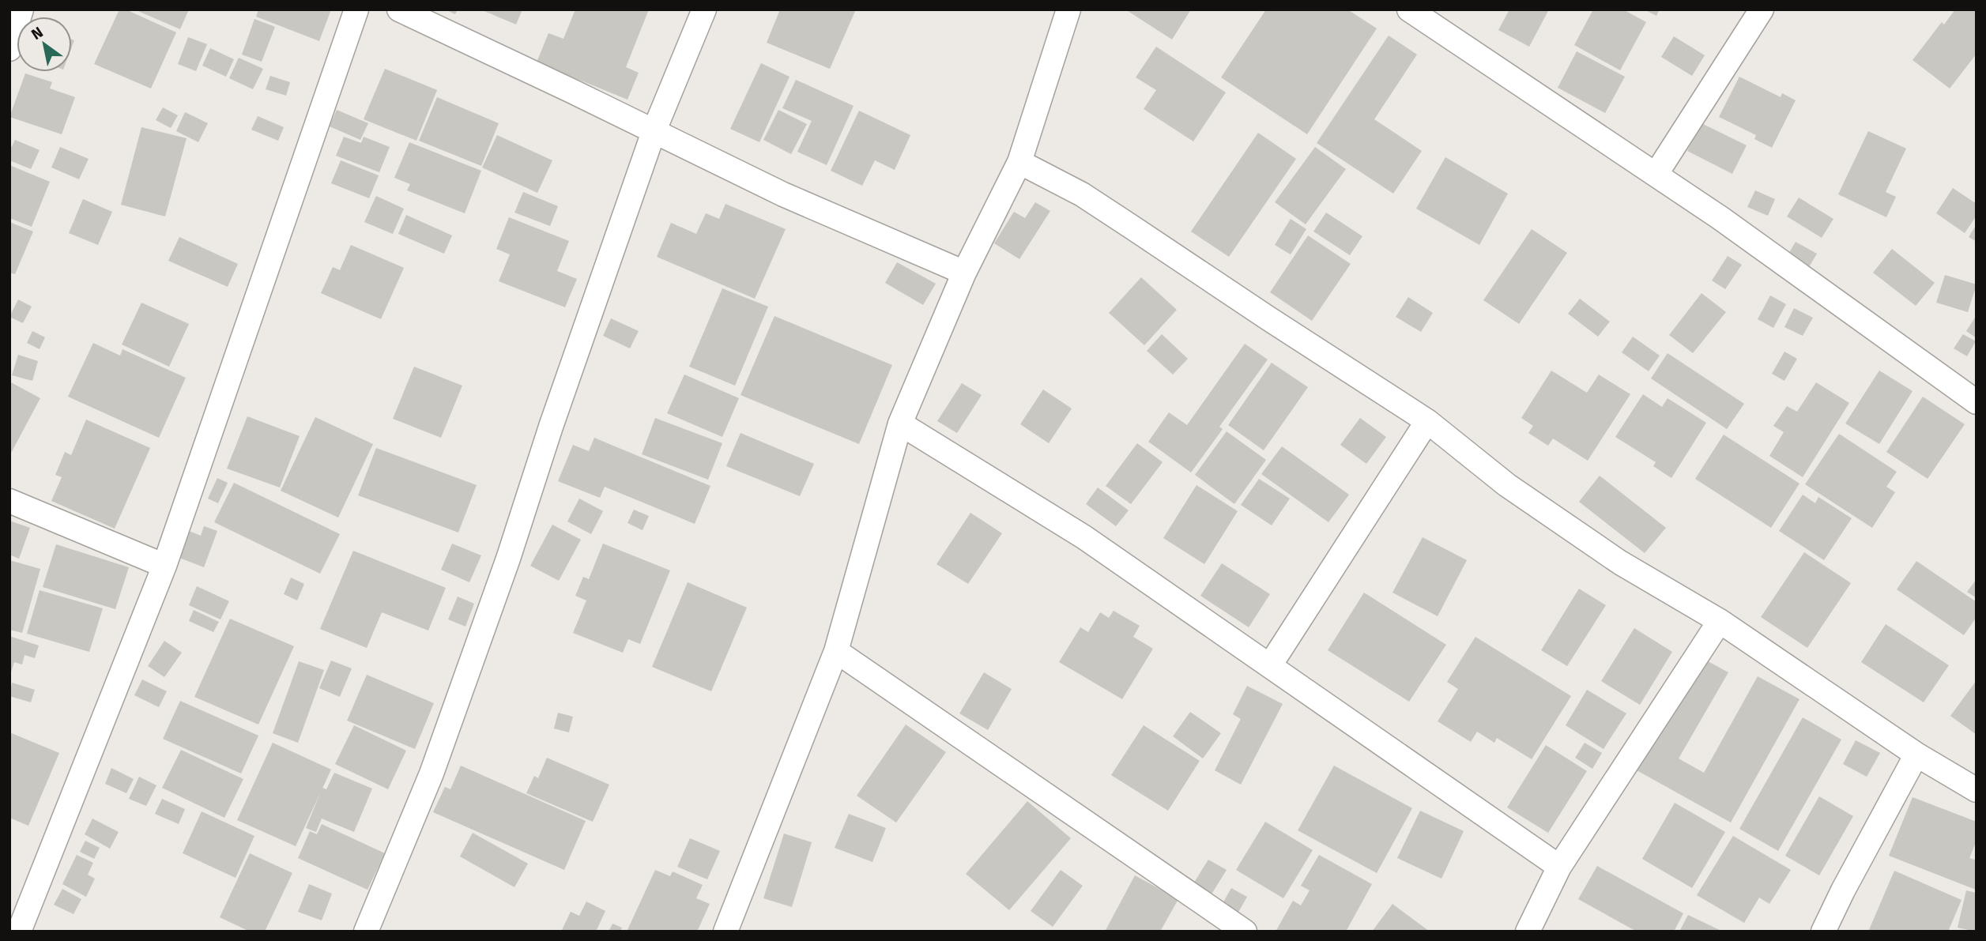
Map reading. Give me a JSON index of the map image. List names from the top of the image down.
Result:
{
  "north": "top left"
}
